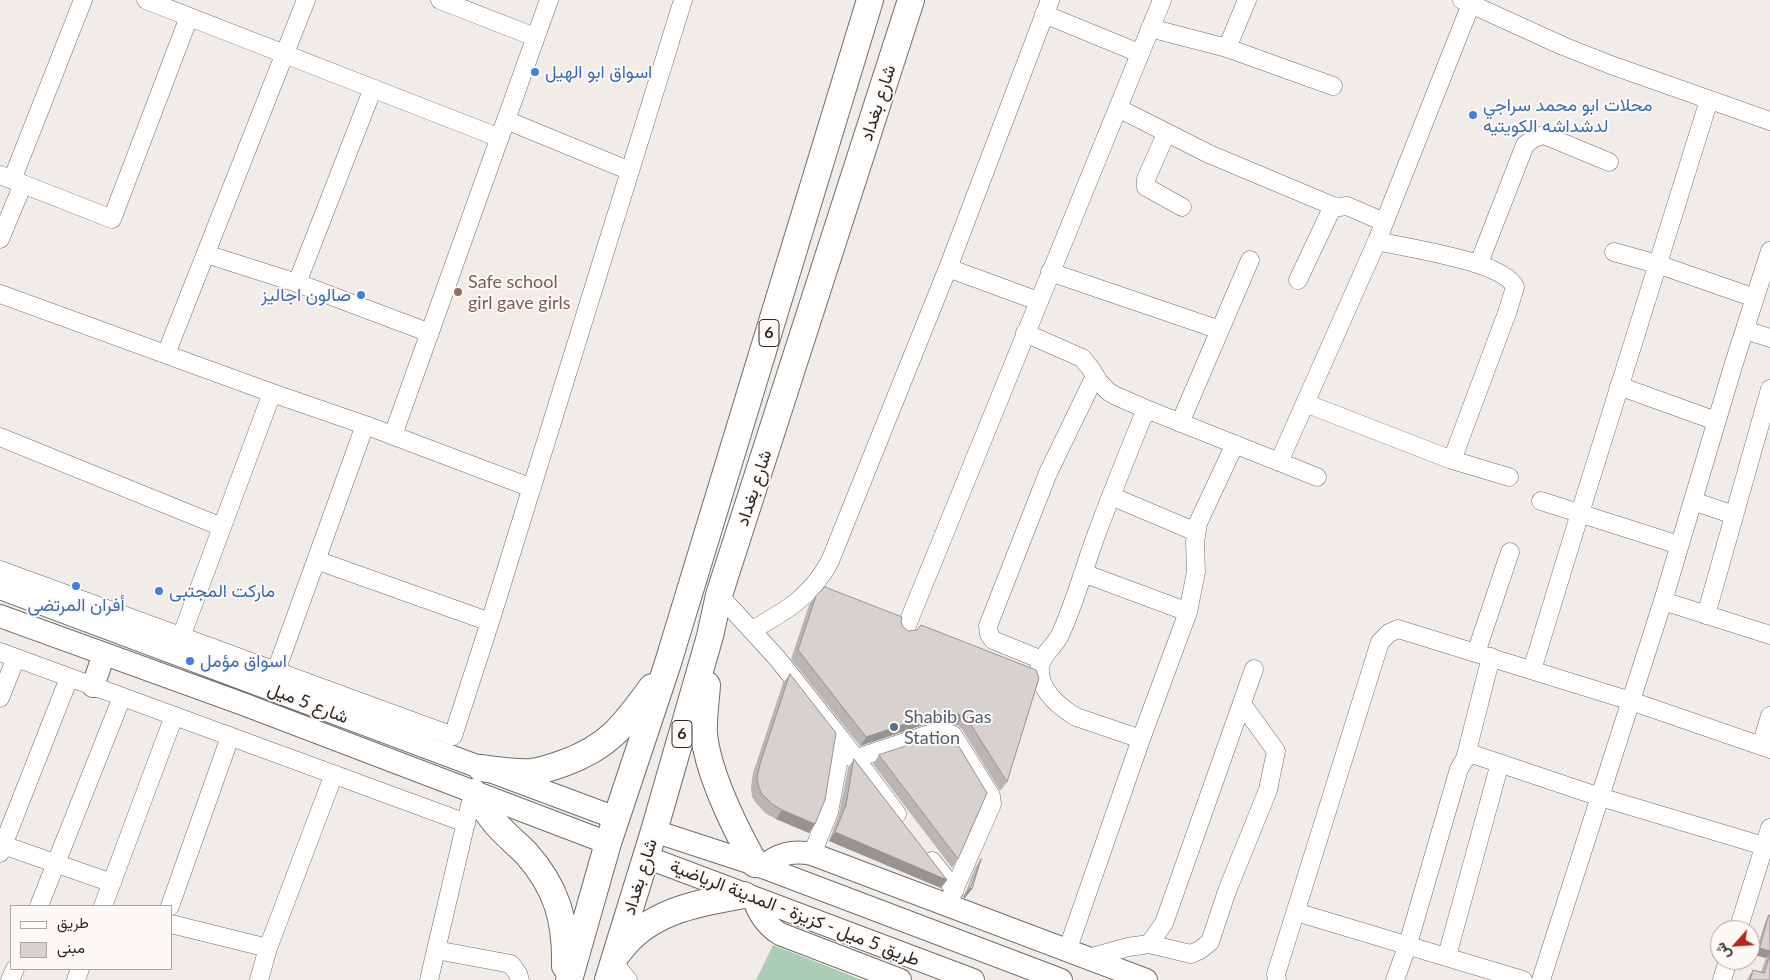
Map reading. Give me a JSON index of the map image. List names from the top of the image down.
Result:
{
  "streets": {
    "highway": ["شارع بغداد", "6"],
    "main road": ["شارع 5 ميل", "طريق 5 ميل - كزيزة - المدينة الرياضية"]
  },
  "crossings": [
    ["شارع بغداد", "شارع 5 ميل"],
    ["شارع بغداد", "طريق 5 ميل - كزيزة - المدينة الرياضية"]
  ],
  "places": [
    "اسواق ابو الهيل",
    "محلات ابو محمد سراجي لدشداشه الكويتيه",
    "Safe school girl gave girls",
    "صالون اجاليز",
    "أفران المرتضى",
    "ماركت المجتبى",
    "اسواق مؤمل",
    "Shabib Gas Station"
  ],
  "legend": ["طريق", "مبنى"],
  "north": "bottom left"
}
